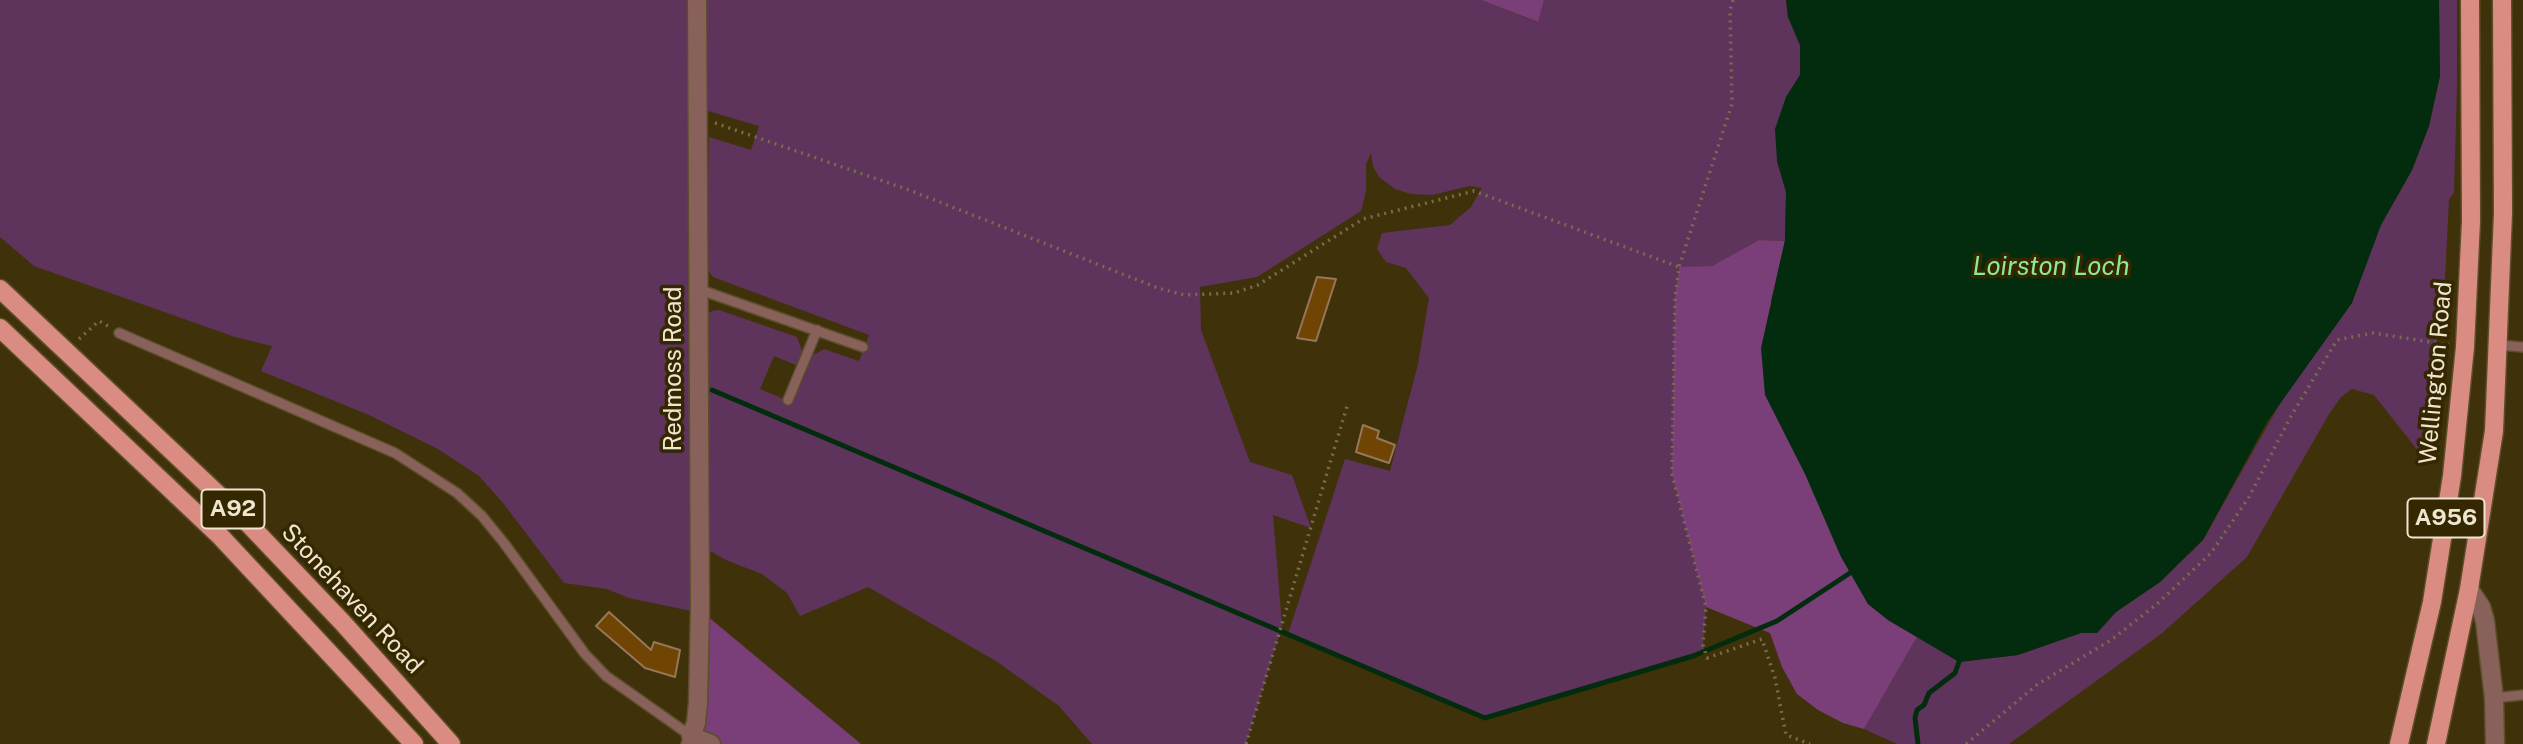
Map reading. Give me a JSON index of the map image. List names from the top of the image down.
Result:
{
  "streets": {
    "main road": [
      "Wellington Road",
      "A92",
      "A956",
      "Stonehaven Road"
    ],
    "street": ["Redmoss Road"]
  },
  "water": ["Loirston Loch"]
}
